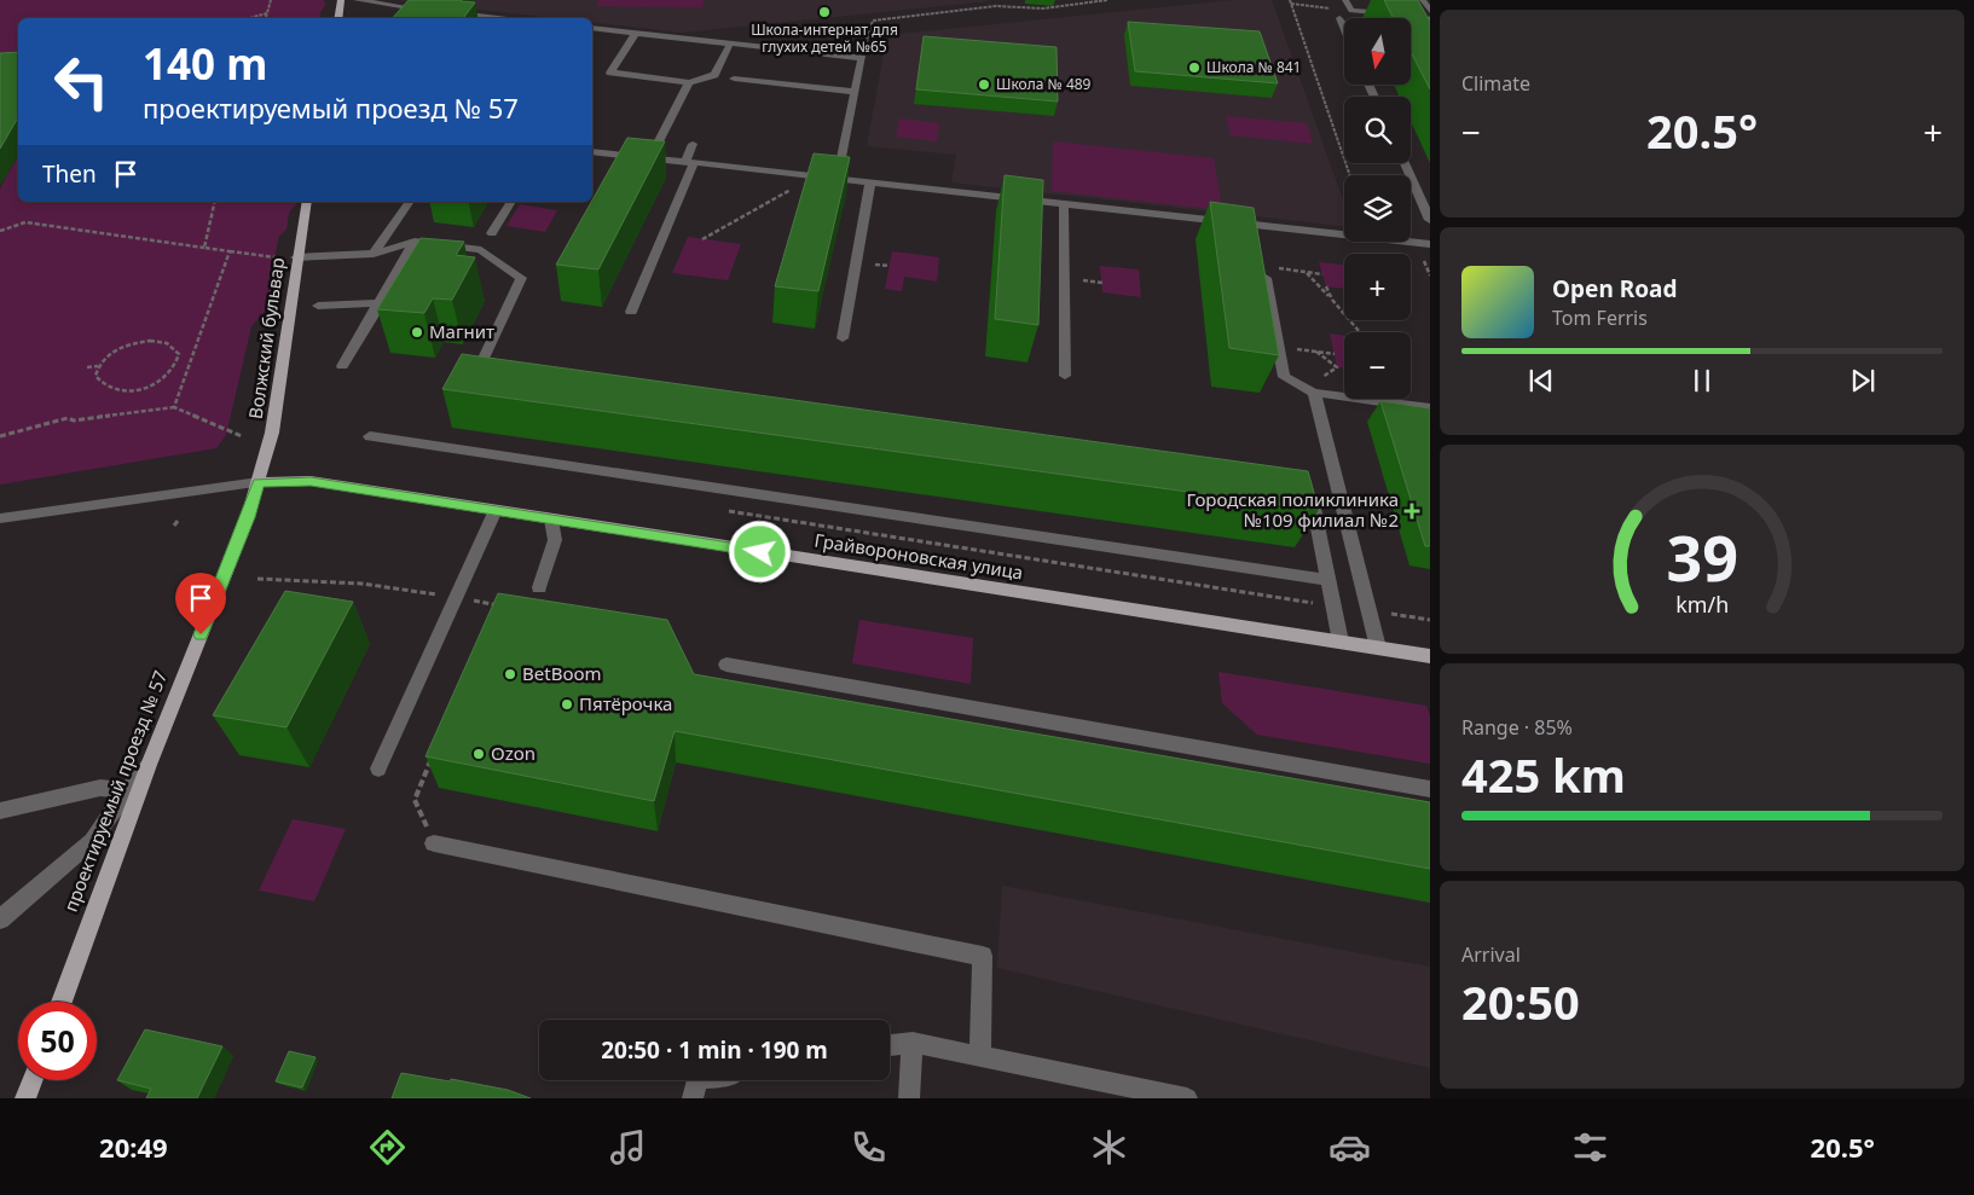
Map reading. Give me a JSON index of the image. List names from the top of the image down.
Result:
{
  "streets": {
    "main road": ["Волжский бульвар", "Грайвороновская улица", "проектируемый проезд № 57"]
  },
  "crossings": [
    ["Волжский бульвар", "Грайвороновская улица"],
    ["Волжский бульвар", "проектируемый проезд № 57"],
    ["Грайвороновская улица", "проектируемый проезд № 57"]
  ],
  "places": {
    "other": [
      "Школа-интернат для глухих детей №65",
      "Школа № 841",
      "Школа № 489",
      "Магнит",
      "BetBoom",
      "Пятёрочка",
      "Ozon"
    ],
    "health": ["Городская поликлиника №109 филиал №2"]
  },
  "north": "bottom",
  "page": {
    "tile": [
      "Climate",
      ["Range · 85%", "425 km"],
      ["Arrival", "20:50"]
    ],
    "map_buttons": ["+", "−"],
    "turn": ["140 m", "проектируемый проезд № 57"],
    "heat": ["−", "20.5°", "+"],
    "then": "Then",
    "song": ["Open Road", "Tom Ferris"],
    "limit": "50",
    "trip": "20:50 · 1 min · 190 m",
    "tabs": ["20:49", "20.5°"],
    "gauge": ["39", "km/h"]
  }
}
